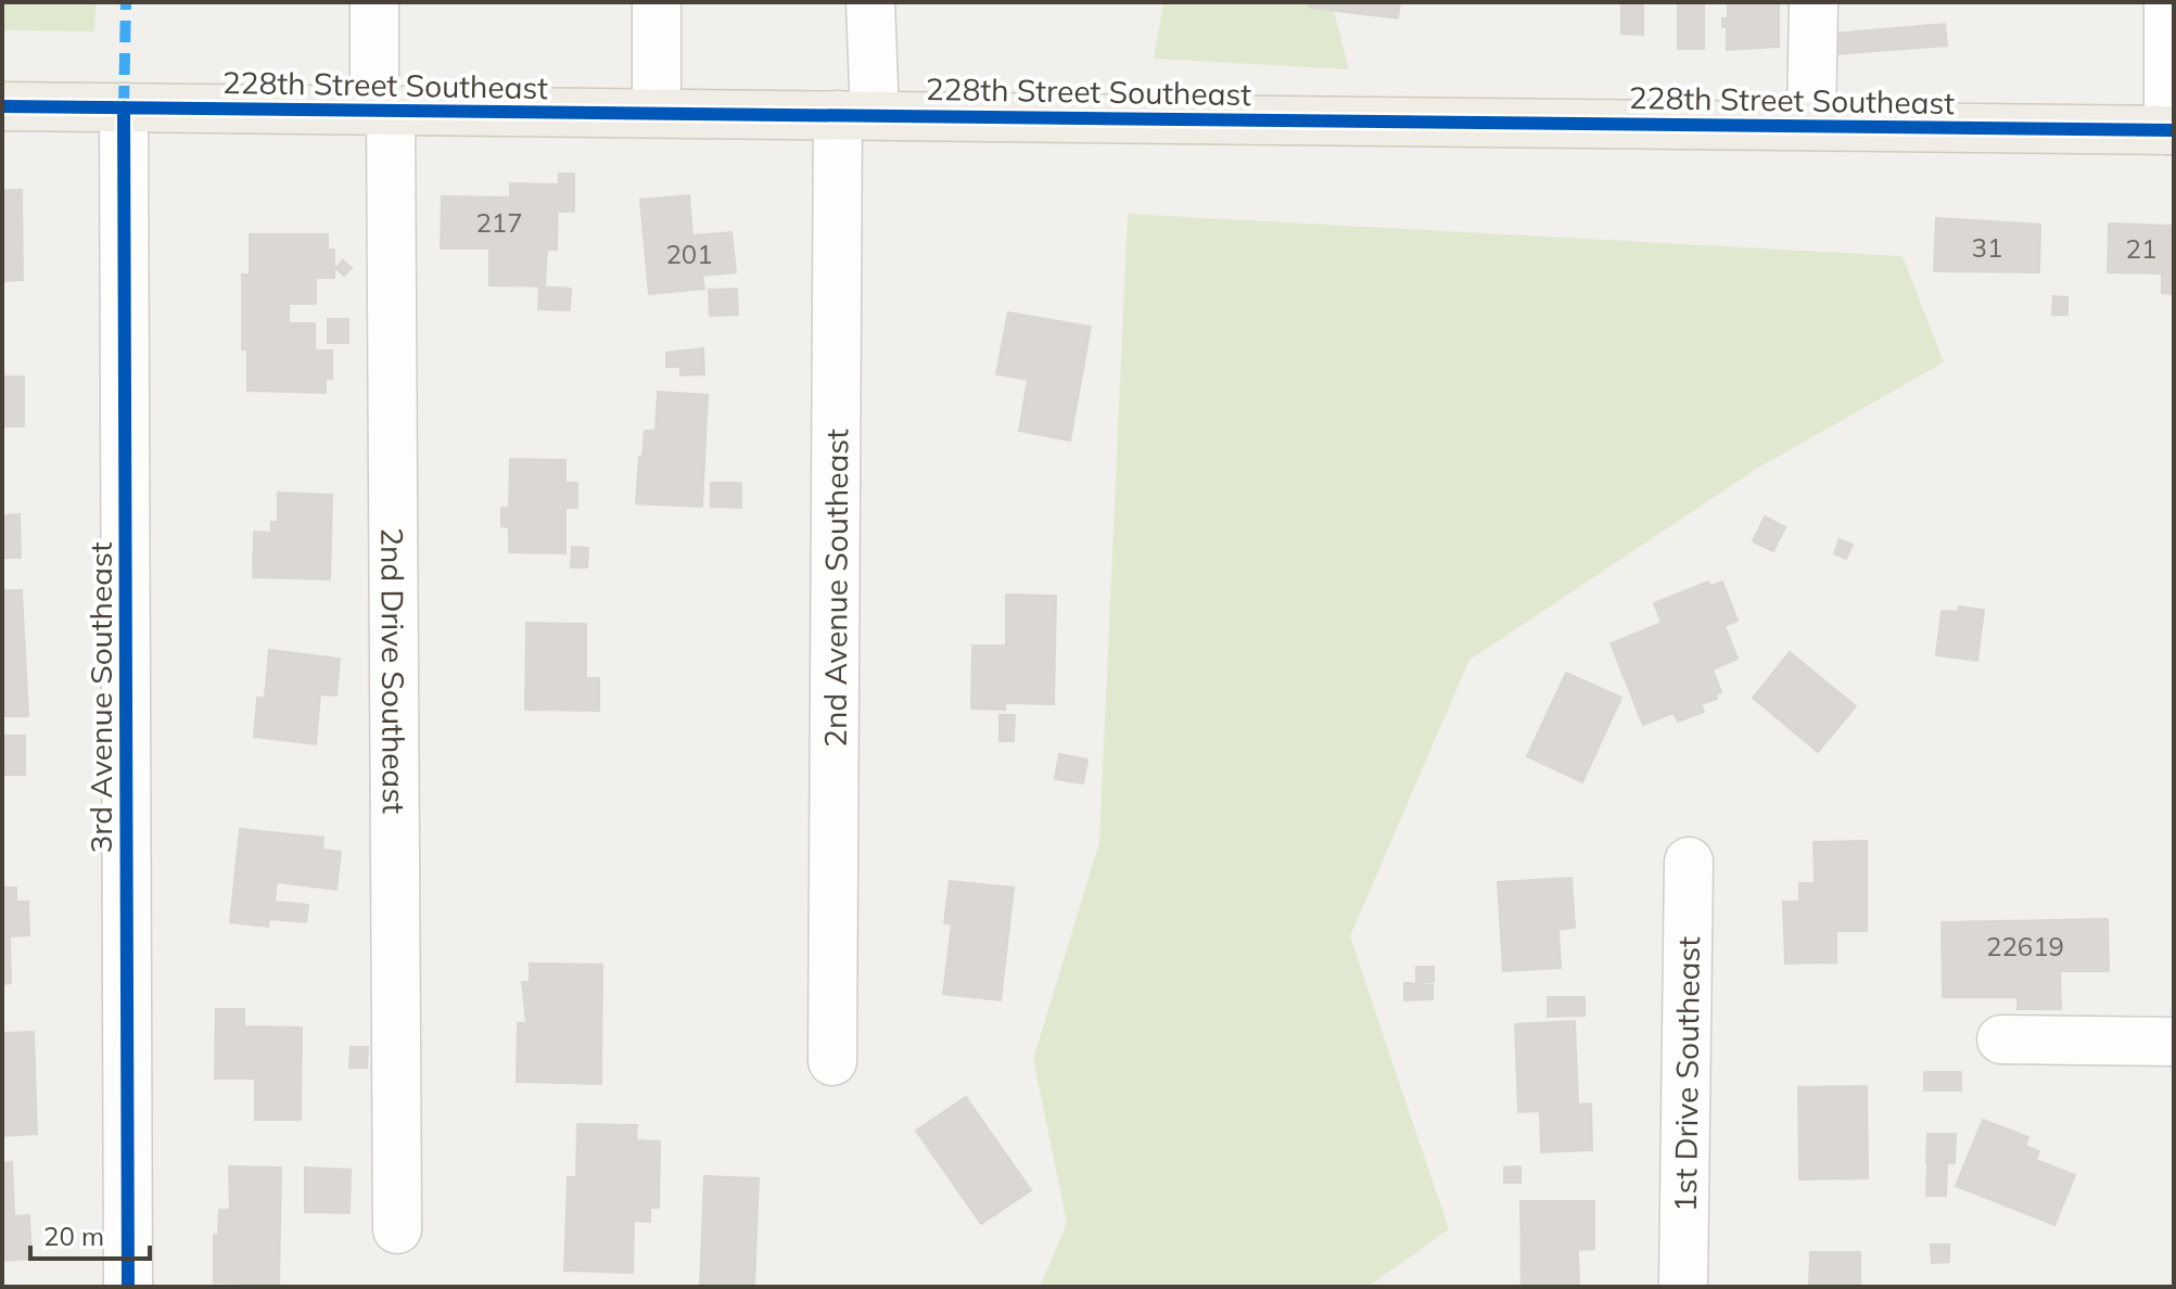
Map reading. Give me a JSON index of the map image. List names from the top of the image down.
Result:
{
  "streets": {
    "main road": ["228th Street Southeast"],
    "street": [
      "2nd Avenue Southeast",
      "2nd Drive Southeast",
      "3rd Avenue Southeast",
      "1st Drive Southeast"
    ]
  },
  "crossings": [
    ["228th Street Southeast", "2nd Avenue Southeast"],
    ["228th Street Southeast", "2nd Drive Southeast"],
    ["228th Street Southeast", "3rd Avenue Southeast"]
  ],
  "house_numbers": [
    "217",
    "31",
    "21",
    "201",
    "22619"
  ],
  "scale_bar": "20 m"
}
